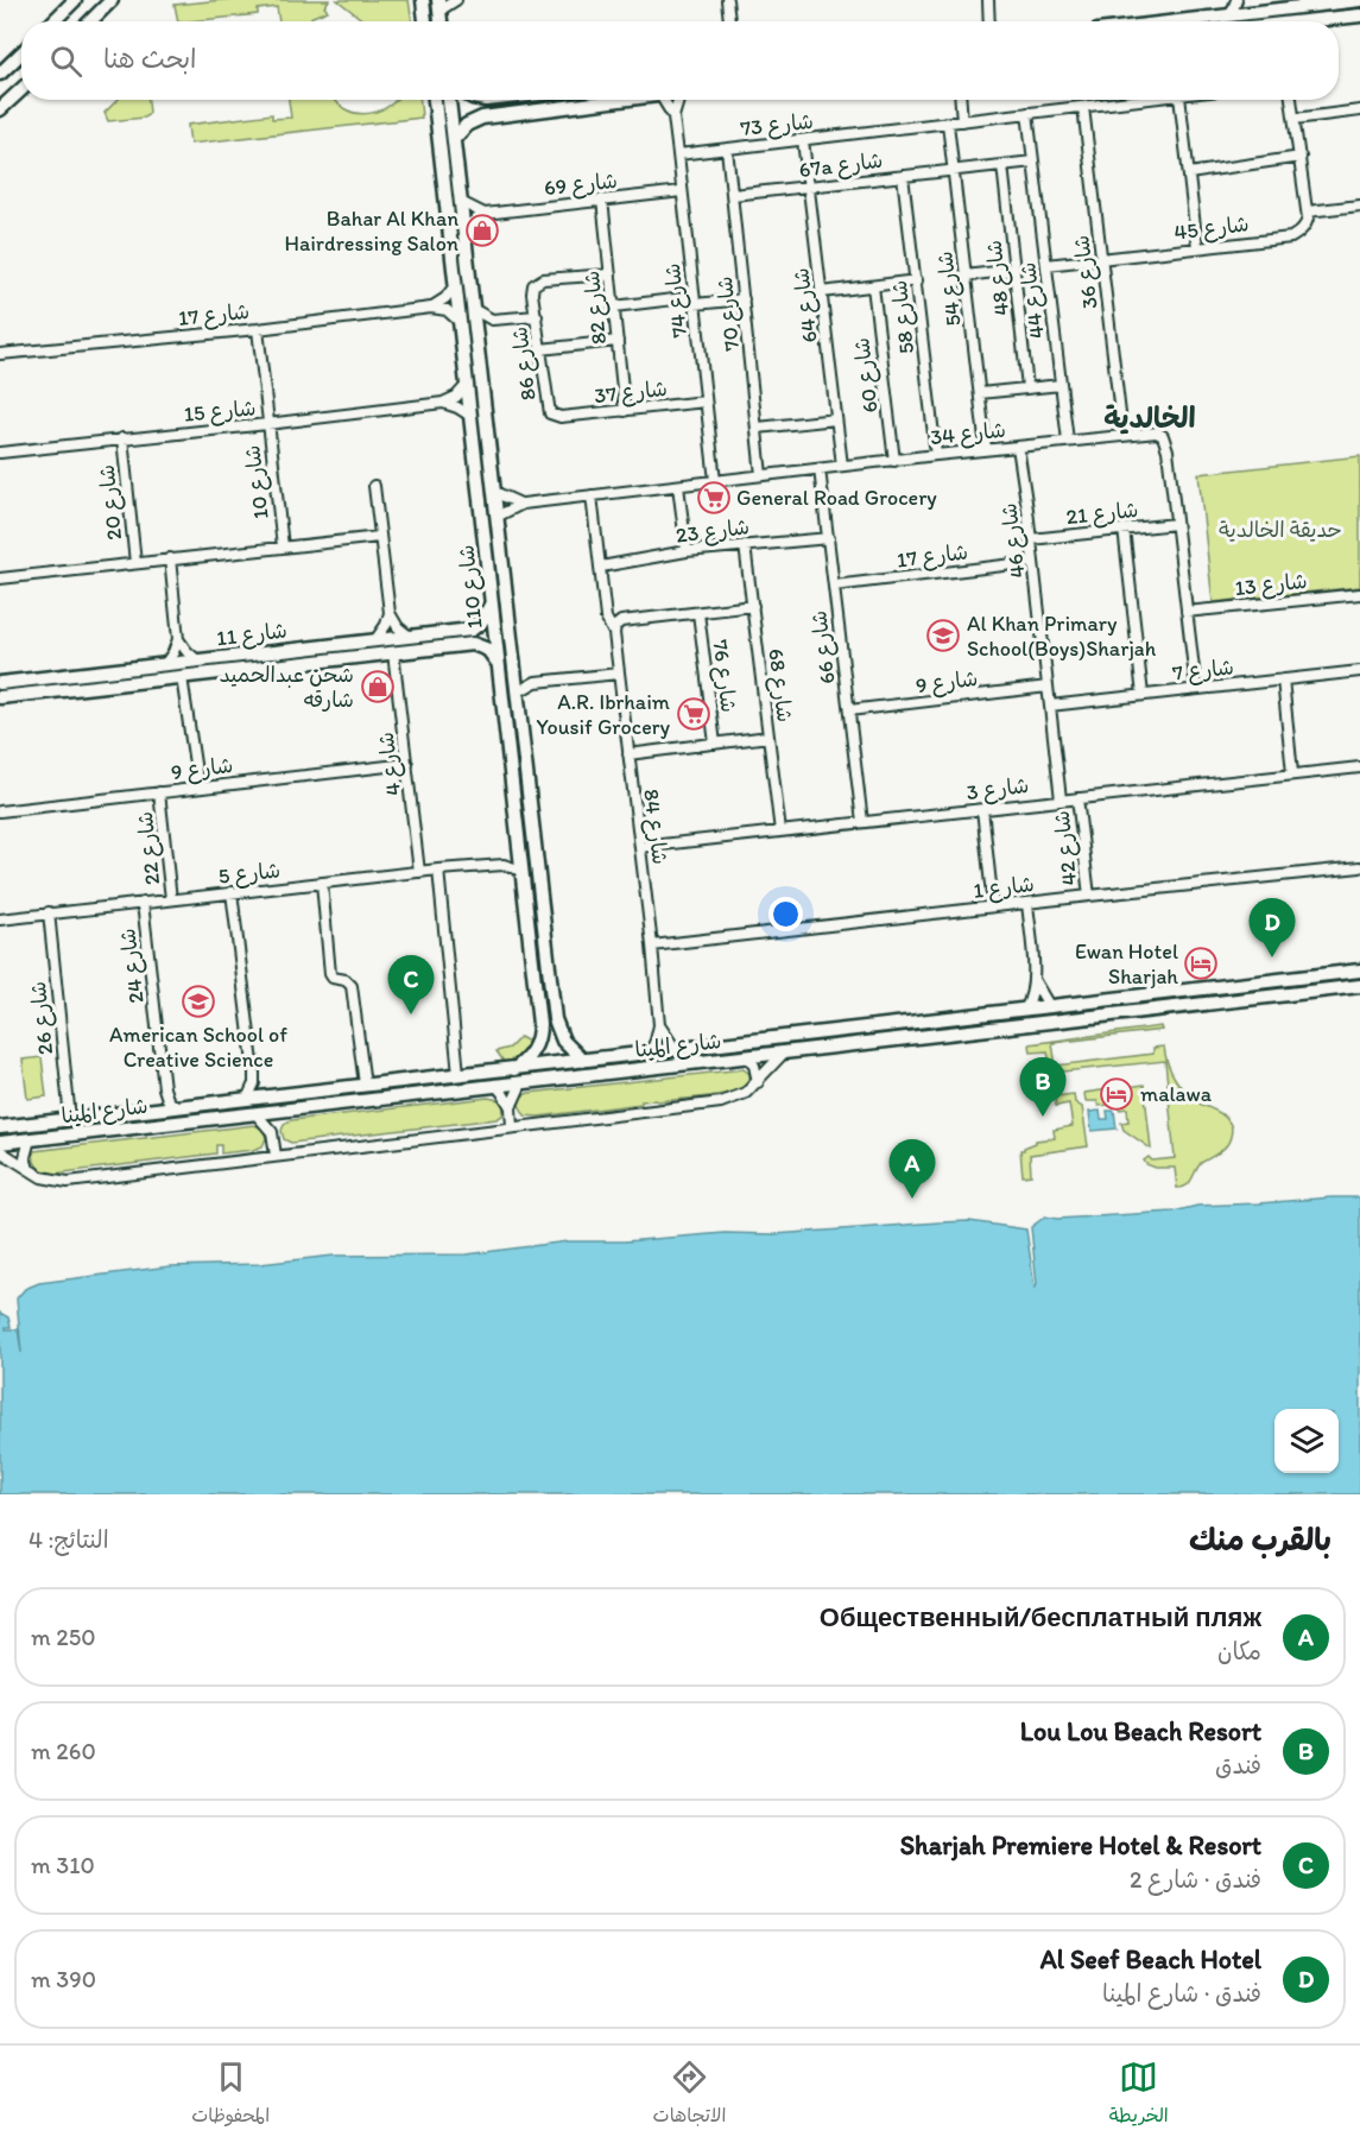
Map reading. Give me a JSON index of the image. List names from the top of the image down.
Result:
{
  "streets": {
    "main road": ["شارع 110", "شارع 11", "شارع المينا"],
    "street": [
      "شارع 73",
      "67a شارع",
      "شارع 69",
      "شارع 45",
      "شارع 36",
      "شارع 48",
      "شارع 54",
      "شارع 74",
      "شارع 44",
      "شارع 64",
      "شارع 82",
      "شارع 70",
      "شارع 17",
      "شارع 58",
      "شارع 86",
      "شارع 60",
      "شارع 37",
      "شارع 15",
      "شارع 34",
      "شارع 10",
      "شارع 20",
      "شارع 21",
      "شارع 23",
      "شارع 46",
      "شارع 13",
      "شارع 66",
      "شارع 7",
      "شارع 76",
      "شارع 9",
      "شارع 68",
      "شارع 4",
      "شارع 3",
      "شارع 84",
      "شارع 22",
      "شارع 42",
      "شارع 5",
      "شارع 1",
      "شارع 24",
      "شارع 26"
    ]
  },
  "crossings": [
    ["شارع 73", "شارع 36"],
    ["شارع 73", "شارع 54"],
    ["شارع 73", "شارع 74"],
    ["شارع 73", "شارع 44"],
    ["شارع 73", "شارع 64"],
    ["شارع 73", "شارع 70"],
    ["67a شارع", "شارع 54"],
    ["67a شارع", "شارع 64"],
    ["67a شارع", "شارع 70"],
    ["67a شارع", "شارع 58"],
    ["شارع 69", "شارع 74"],
    ["شارع 69", "شارع 82"],
    ["شارع 69", "شارع 110"],
    ["شارع 45", "شارع 36"],
    ["شارع 45", "شارع 44"],
    ["شارع 36", "شارع 34"],
    ["شارع 54", "شارع 34"],
    ["شارع 74", "شارع 37"],
    ["شارع 74", "شارع 34"],
    ["شارع 44", "شارع 34"],
    ["شارع 64", "شارع 34"],
    ["شارع 82", "شارع 86"],
    ["شارع 82", "شارع 37"],
    ["شارع 70", "شارع 34"],
    ["شارع 17", "شارع 10"],
    ["شارع 17", "شارع 46"],
    ["شارع 17", "شارع 66"],
    ["شارع 58", "شارع 34"],
    ["شارع 86", "شارع 37"],
    ["شارع 60", "شارع 34"],
    ["شارع 15", "شارع 10"],
    ["شارع 15", "شارع 20"],
    ["شارع 15", "شارع 110"],
    ["شارع 34", "شارع 21"],
    ["شارع 34", "شارع 46"],
    ["شارع 34", "شارع 13"],
    ["شارع 34", "شارع 110"],
    ["شارع 34", "شارع 66"],
    ["شارع 34", "شارع 7"],
    ["شارع 34", "شارع 84"],
    ["شارع 21", "شارع 46"],
    ["شارع 23", "شارع 66"],
    ["شارع 23", "شارع 68"],
    ["شارع 23", "شارع 84"],
    ["شارع 46", "شارع 7"],
    ["شارع 46", "شارع 9"],
    ["شارع 46", "شارع 3"],
    ["شارع 110", "شارع 11"],
    ["شارع 110", "شارع 5"],
    ["شارع 110", "شارع المينا"],
    ["شارع 11", "شارع 4"],
    ["شارع 66", "شارع 9"],
    ["شارع 66", "شارع 3"],
    ["شارع 9", "شارع 4"],
    ["شارع 9", "شارع 22"],
    ["شارع 68", "شارع 3"],
    ["شارع 4", "شارع 5"],
    ["شارع 3", "شارع 84"],
    ["شارع 3", "شارع 42"],
    ["شارع 84", "شارع 1"],
    ["شارع 84", "شارع المينا"],
    ["شارع 22", "شارع 5"],
    ["شارع 42", "شارع 1"],
    ["شارع 5", "شارع 24"],
    ["شارع 5", "شارع 26"],
    ["شارع 24", "شارع المينا"],
    ["شارع 26", "شارع المينا"]
  ],
  "districts": ["الخالدية"],
  "parks": ["حديقة الخالدية"],
  "places": {
    "shop": ["Bahar Al Khan Hairdressing Salon", "شحن عبدالحميد شارقه"],
    "supermarket": ["General Road Grocery", "A.R. Ibrhaim Yousif Grocery"],
    "school or university": ["Al Khan Primary School(Boys)Sharjah", "American School of Creative Science"],
    "hotel": ["Ewan Hotel Sharjah", "malawa"]
  },
  "page": {
    "search": "ابحث هنا",
    "pins": [
      "D",
      "C",
      "B",
      "A"
    ],
    "heading": ["بالقرب منك", "النتائج: 4"],
    "list": [
      {
        "mark": "A",
        "name": "Общественный/бесплатный пляж",
        "note": "مكان",
        "value": "250 m"
      },
      {
        "mark": "B",
        "name": "Lou Lou Beach Resort",
        "note": "فندق",
        "value": "260 m"
      },
      {
        "mark": "C",
        "name": "Sharjah Premiere Hotel & Resort",
        "note": "فندق · شارع 2",
        "value": "310 m"
      },
      {
        "mark": "D",
        "name": "Al Seef Beach Hotel",
        "note": "فندق · شارع المينا",
        "value": "390 m"
      }
    ],
    "nav": ["الخريطة", "الاتجاهات", "المحفوظات"]
  }
}
